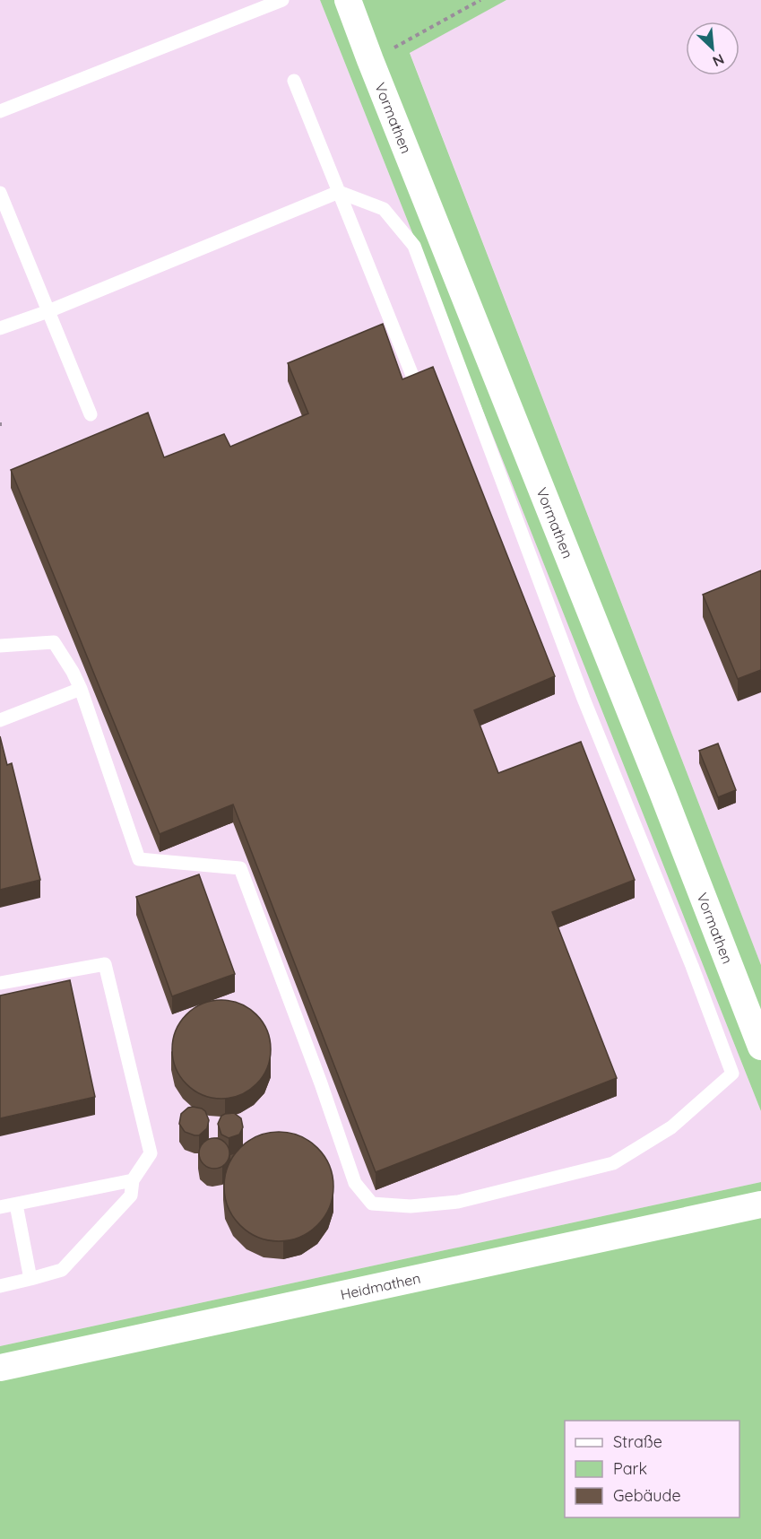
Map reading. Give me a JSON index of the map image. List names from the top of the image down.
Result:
{
  "streets": {
    "street": ["Vormathen", "Heidmathen"]
  },
  "legend": ["Straße", "Park", "Gebäude"],
  "north": "bottom right"
}
